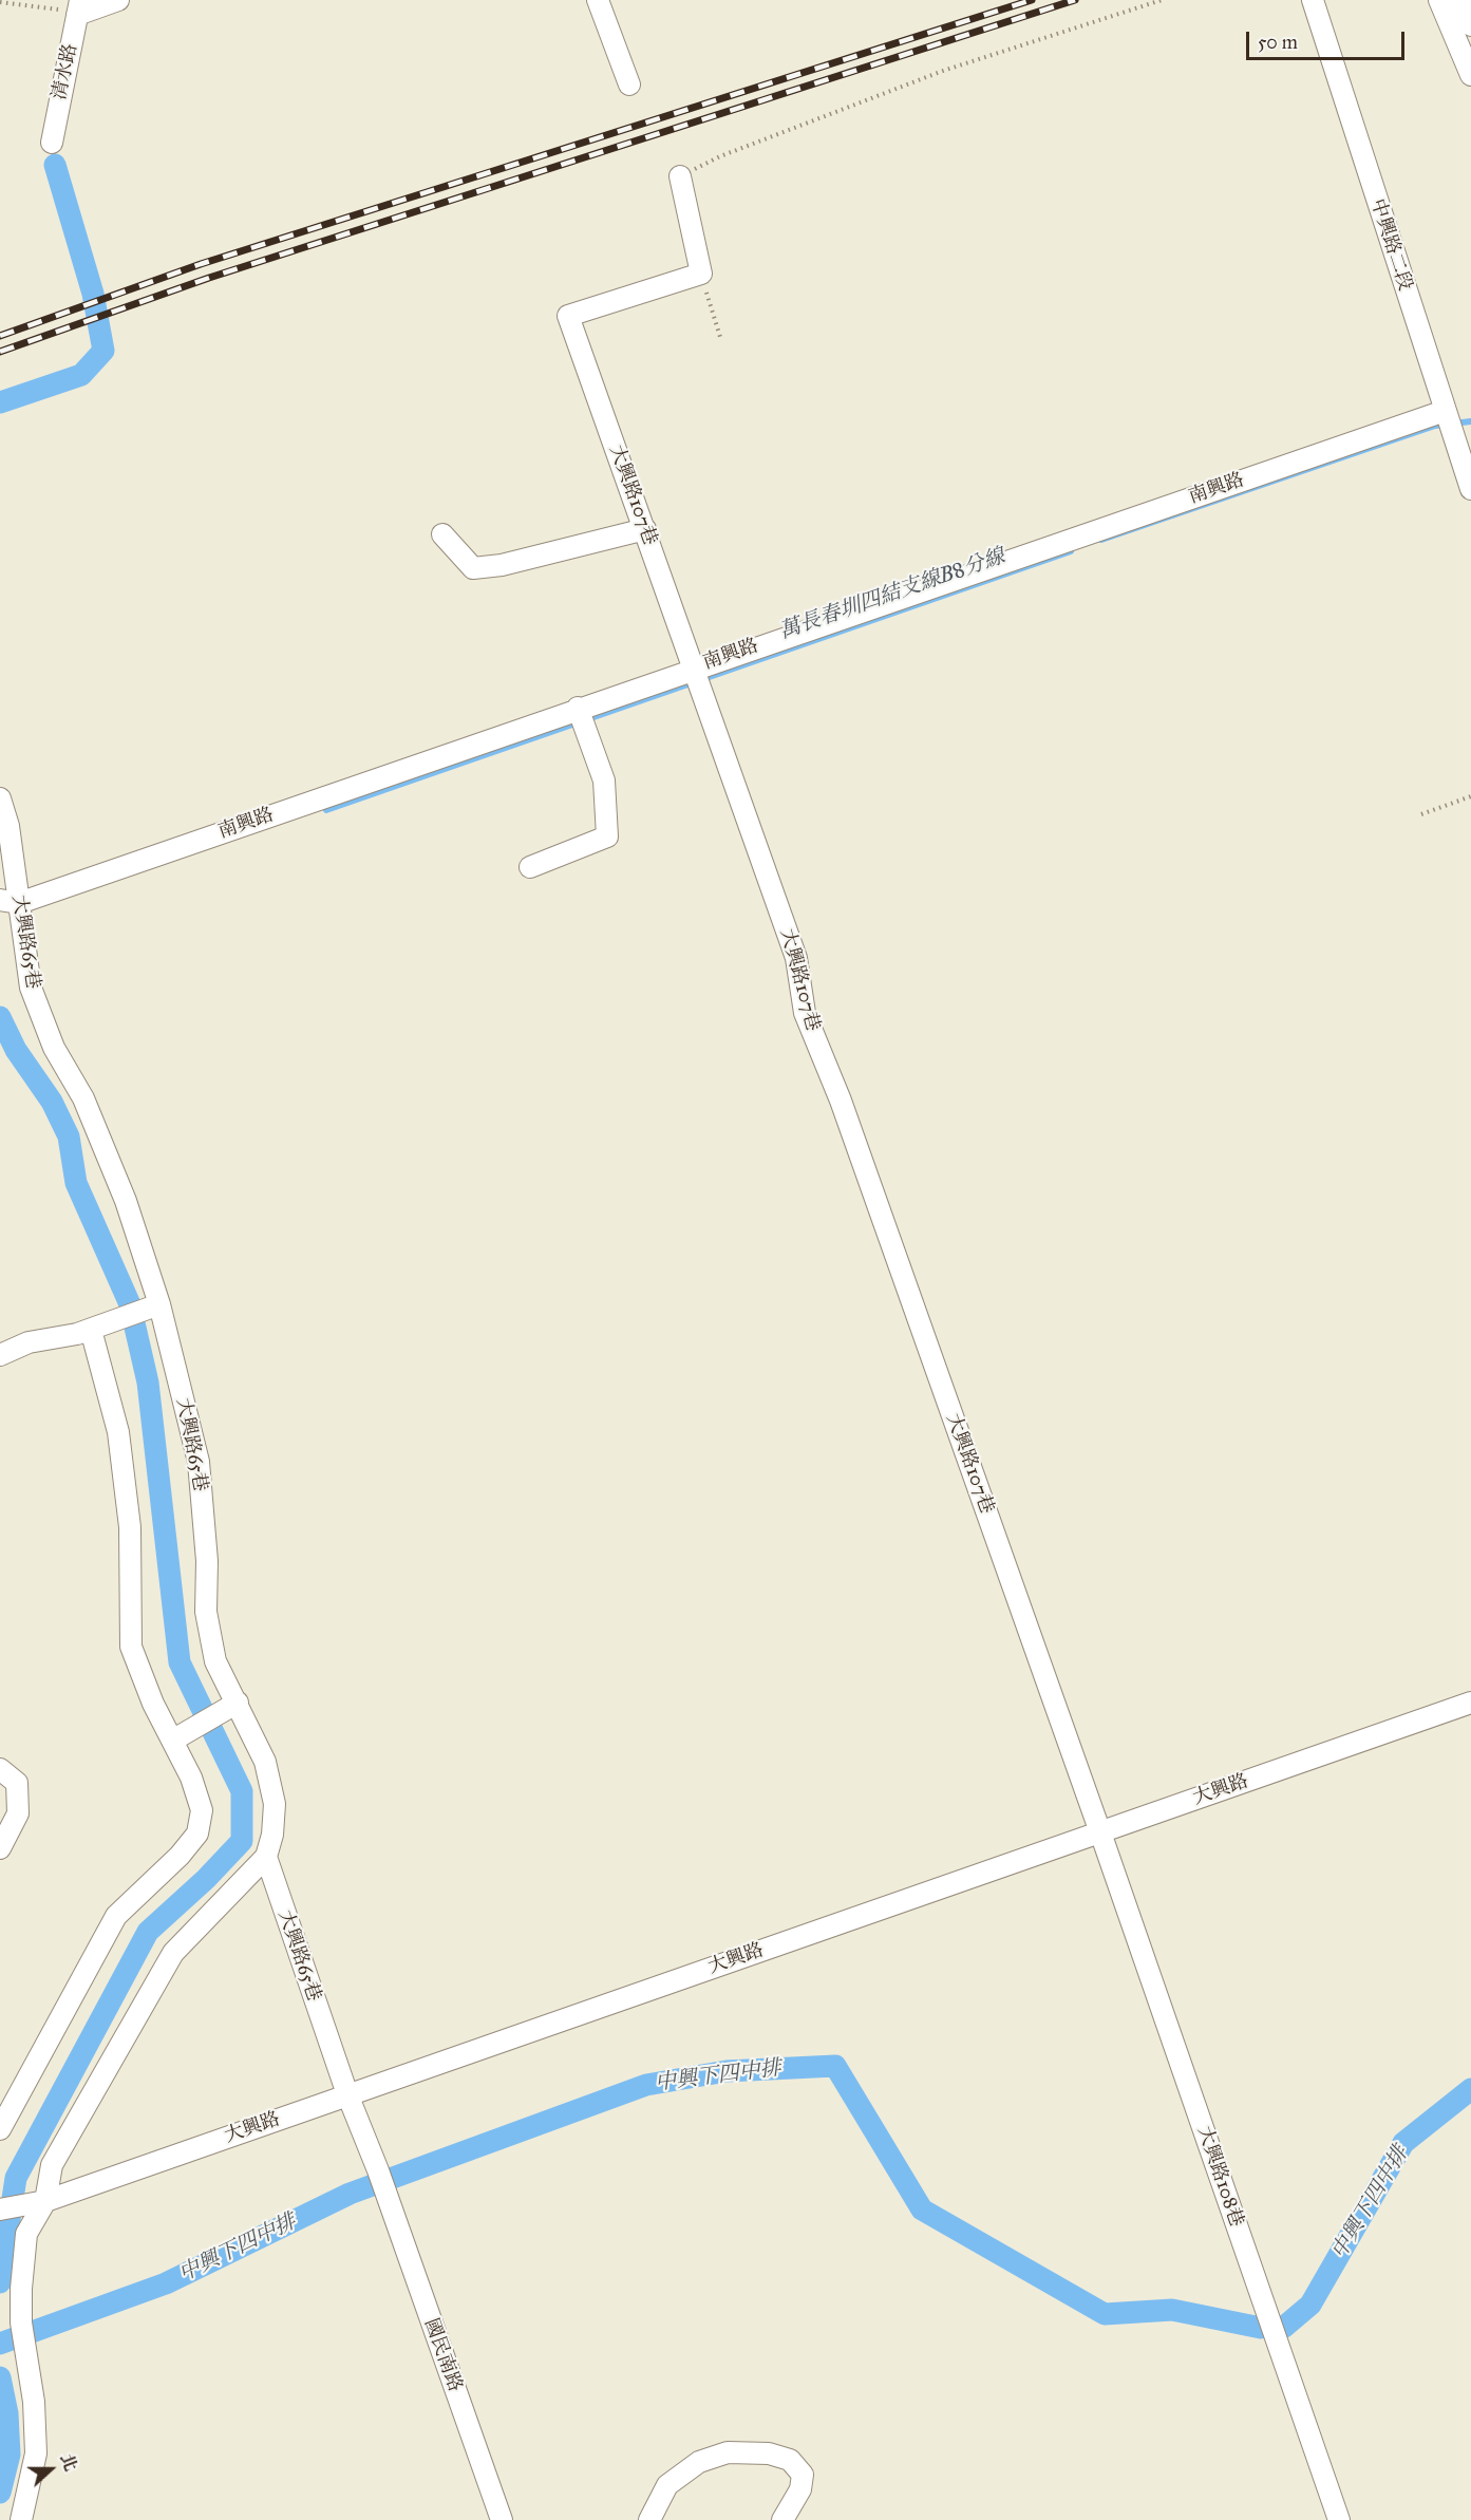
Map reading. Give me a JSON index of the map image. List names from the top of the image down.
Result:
{
  "streets": {
    "street": [
      "清水路",
      "中興路二段",
      "南興路",
      "大興路107巷",
      "大興路65巷",
      "大興路",
      "大興路108巷",
      "國民南路"
    ]
  },
  "crossings": [
    ["中興路二段", "南興路"],
    ["南興路", "大興路107巷"],
    ["南興路", "大興路65巷"],
    ["大興路107巷", "大興路"],
    ["大興路107巷", "大興路108巷"],
    ["大興路65巷", "大興路"],
    ["大興路65巷", "國民南路"],
    ["大興路", "大興路108巷"]
  ],
  "water": ["萬長春圳四結支線B8分線", "中興下四中排"],
  "scale_bar": "50 m",
  "north": "right"
}
